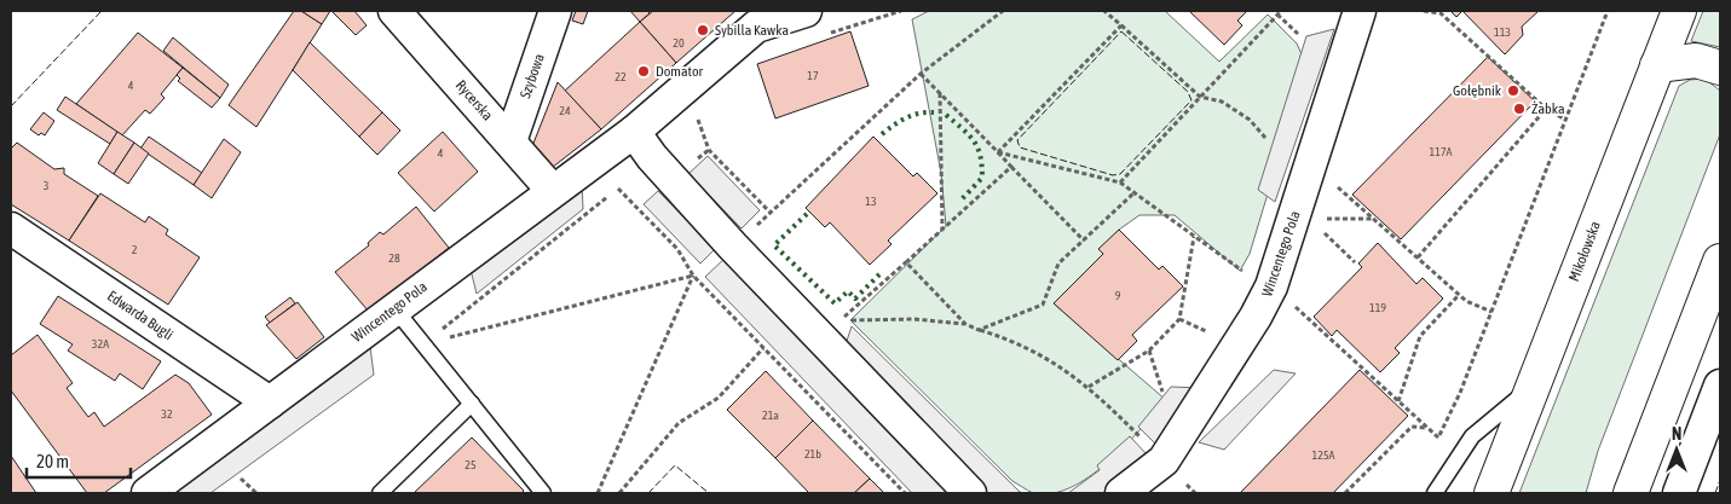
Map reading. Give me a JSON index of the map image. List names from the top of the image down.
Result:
{
  "streets": {
    "main road": ["Mikołowska"],
    "street": [
      "Szybowa",
      "Rycerska",
      "Wincentego Pola",
      "Edwarda Bugli"
    ]
  },
  "crossings": [
    ["Szybowa", "Rycerska"],
    ["Rycerska", "Wincentego Pola"],
    ["Wincentego Pola", "Edwarda Bugli"]
  ],
  "places": [
    "Sybilla Kawka",
    "Domator",
    "Gołębnik",
    "Żabka"
  ],
  "house_numbers": [
    "113",
    "20",
    "17",
    "22",
    "4",
    "24",
    "117A",
    "4",
    "3",
    "13",
    "2",
    "28",
    "9",
    "119",
    "32A",
    "32",
    "21a",
    "21b",
    "125A",
    "25"
  ],
  "scale_bar": "20 m",
  "north": "top"
}
